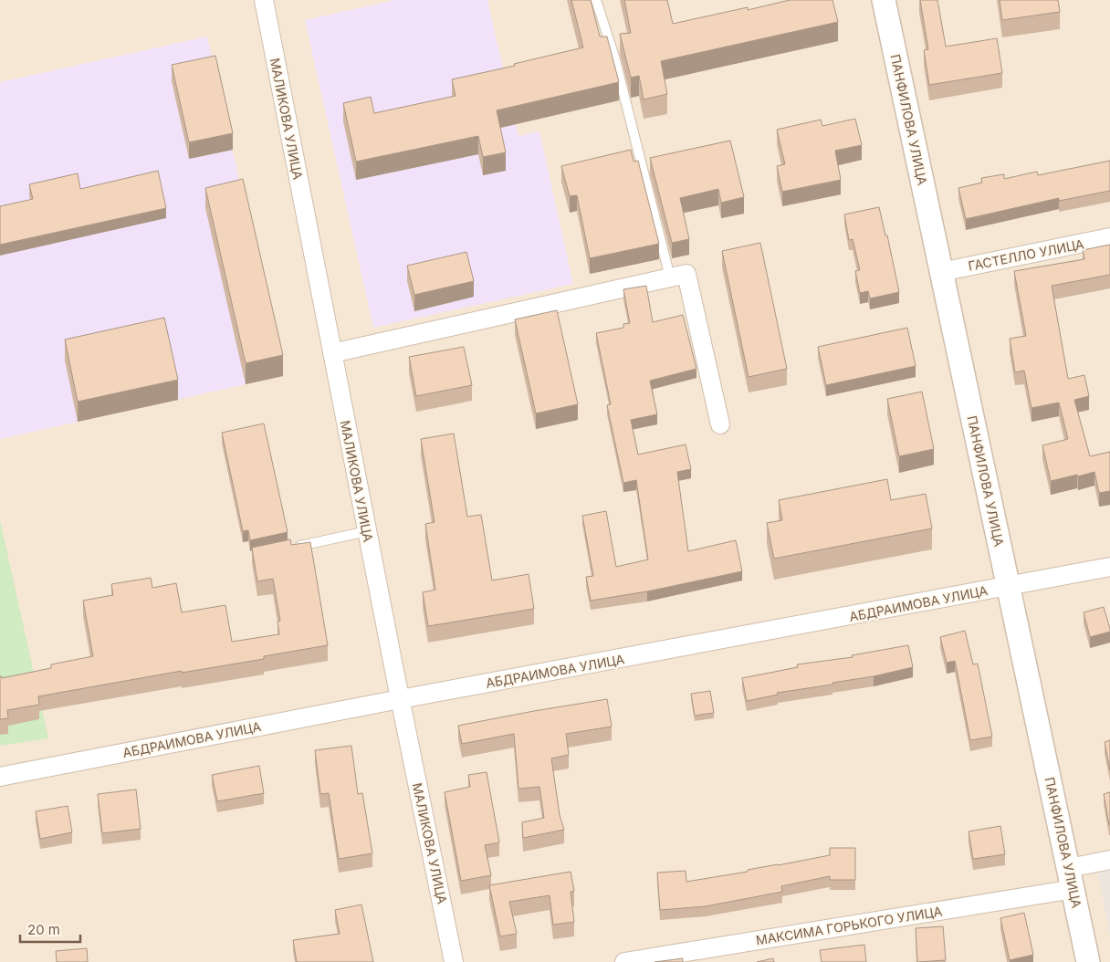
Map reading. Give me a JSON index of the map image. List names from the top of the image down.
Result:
{
  "streets": {
    "street": [
      "МАЛИКОВА УЛИЦА",
      "ПАНФИЛОВА УЛИЦА",
      "ГАСТЕЛЛО УЛИЦА",
      "АБДРАИМОВА УЛИЦА",
      "МАКСИМА ГОРЬКОГО УЛИЦА"
    ]
  },
  "crossings": [
    ["МАЛИКОВА УЛИЦА", "АБДРАИМОВА УЛИЦА"],
    ["ПАНФИЛОВА УЛИЦА", "ГАСТЕЛЛО УЛИЦА"],
    ["ПАНФИЛОВА УЛИЦА", "АБДРАИМОВА УЛИЦА"],
    ["ПАНФИЛОВА УЛИЦА", "МАКСИМА ГОРЬКОГО УЛИЦА"]
  ],
  "scale_bar": "20 m"
}
